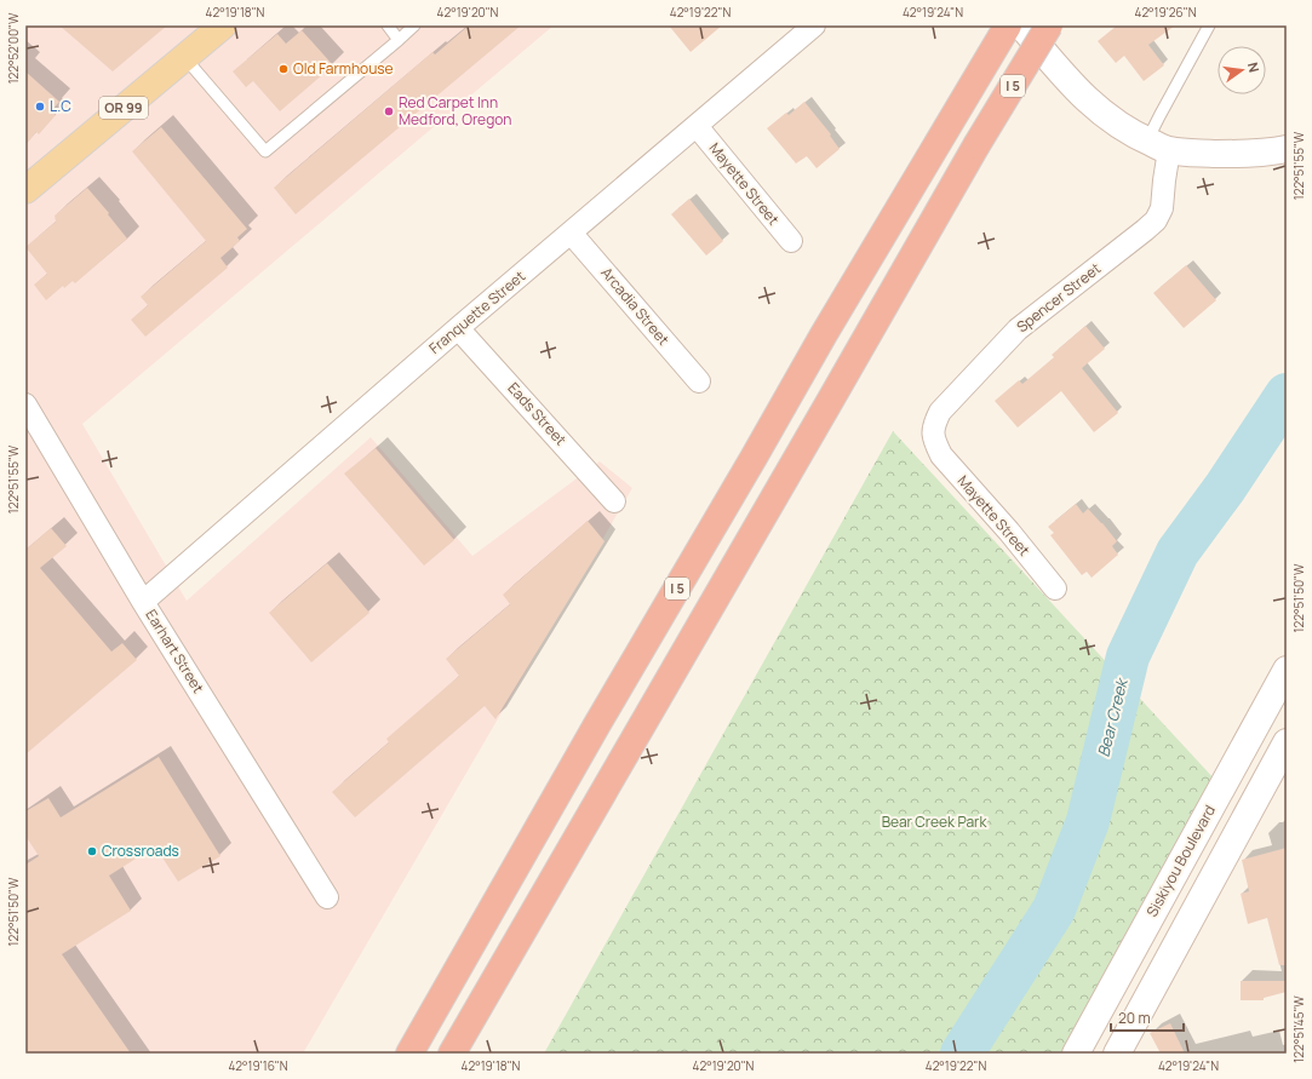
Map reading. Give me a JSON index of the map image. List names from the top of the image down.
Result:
{
  "streets": {
    "highway": ["I 5"],
    "main road": ["OR 99"],
    "street": [
      "Mayette Street",
      "Spencer Street",
      "Arcadia Street",
      "Franquette Street",
      "Eads Street",
      "Earhart Street",
      "Siskiyou Boulevard"
    ]
  },
  "crossings": [
    ["Mayette Street", "Spencer Street"],
    ["Mayette Street", "Franquette Street"],
    ["Arcadia Street", "Franquette Street"],
    ["Franquette Street", "Eads Street"],
    ["Franquette Street", "Earhart Street"]
  ],
  "water": ["Bear Creek"],
  "parks": ["Bear Creek Park"],
  "places": [
    "Old Farmhouse",
    "L.C",
    "Red Carpet Inn Medford, Oregon",
    "Crossroads"
  ],
  "scale_bar": "20 m",
  "north": "right",
  "coordinates": [
    "42°19'18\"N",
    "42°19'20\"N",
    "42°19'22\"N",
    "42°19'24\"N",
    "42°19'26\"N",
    "122°52'00\"W",
    "122°51'55\"W",
    "122°51'50\"W",
    "122°51'45\"W",
    "42°19'16\"N"
  ]
}
